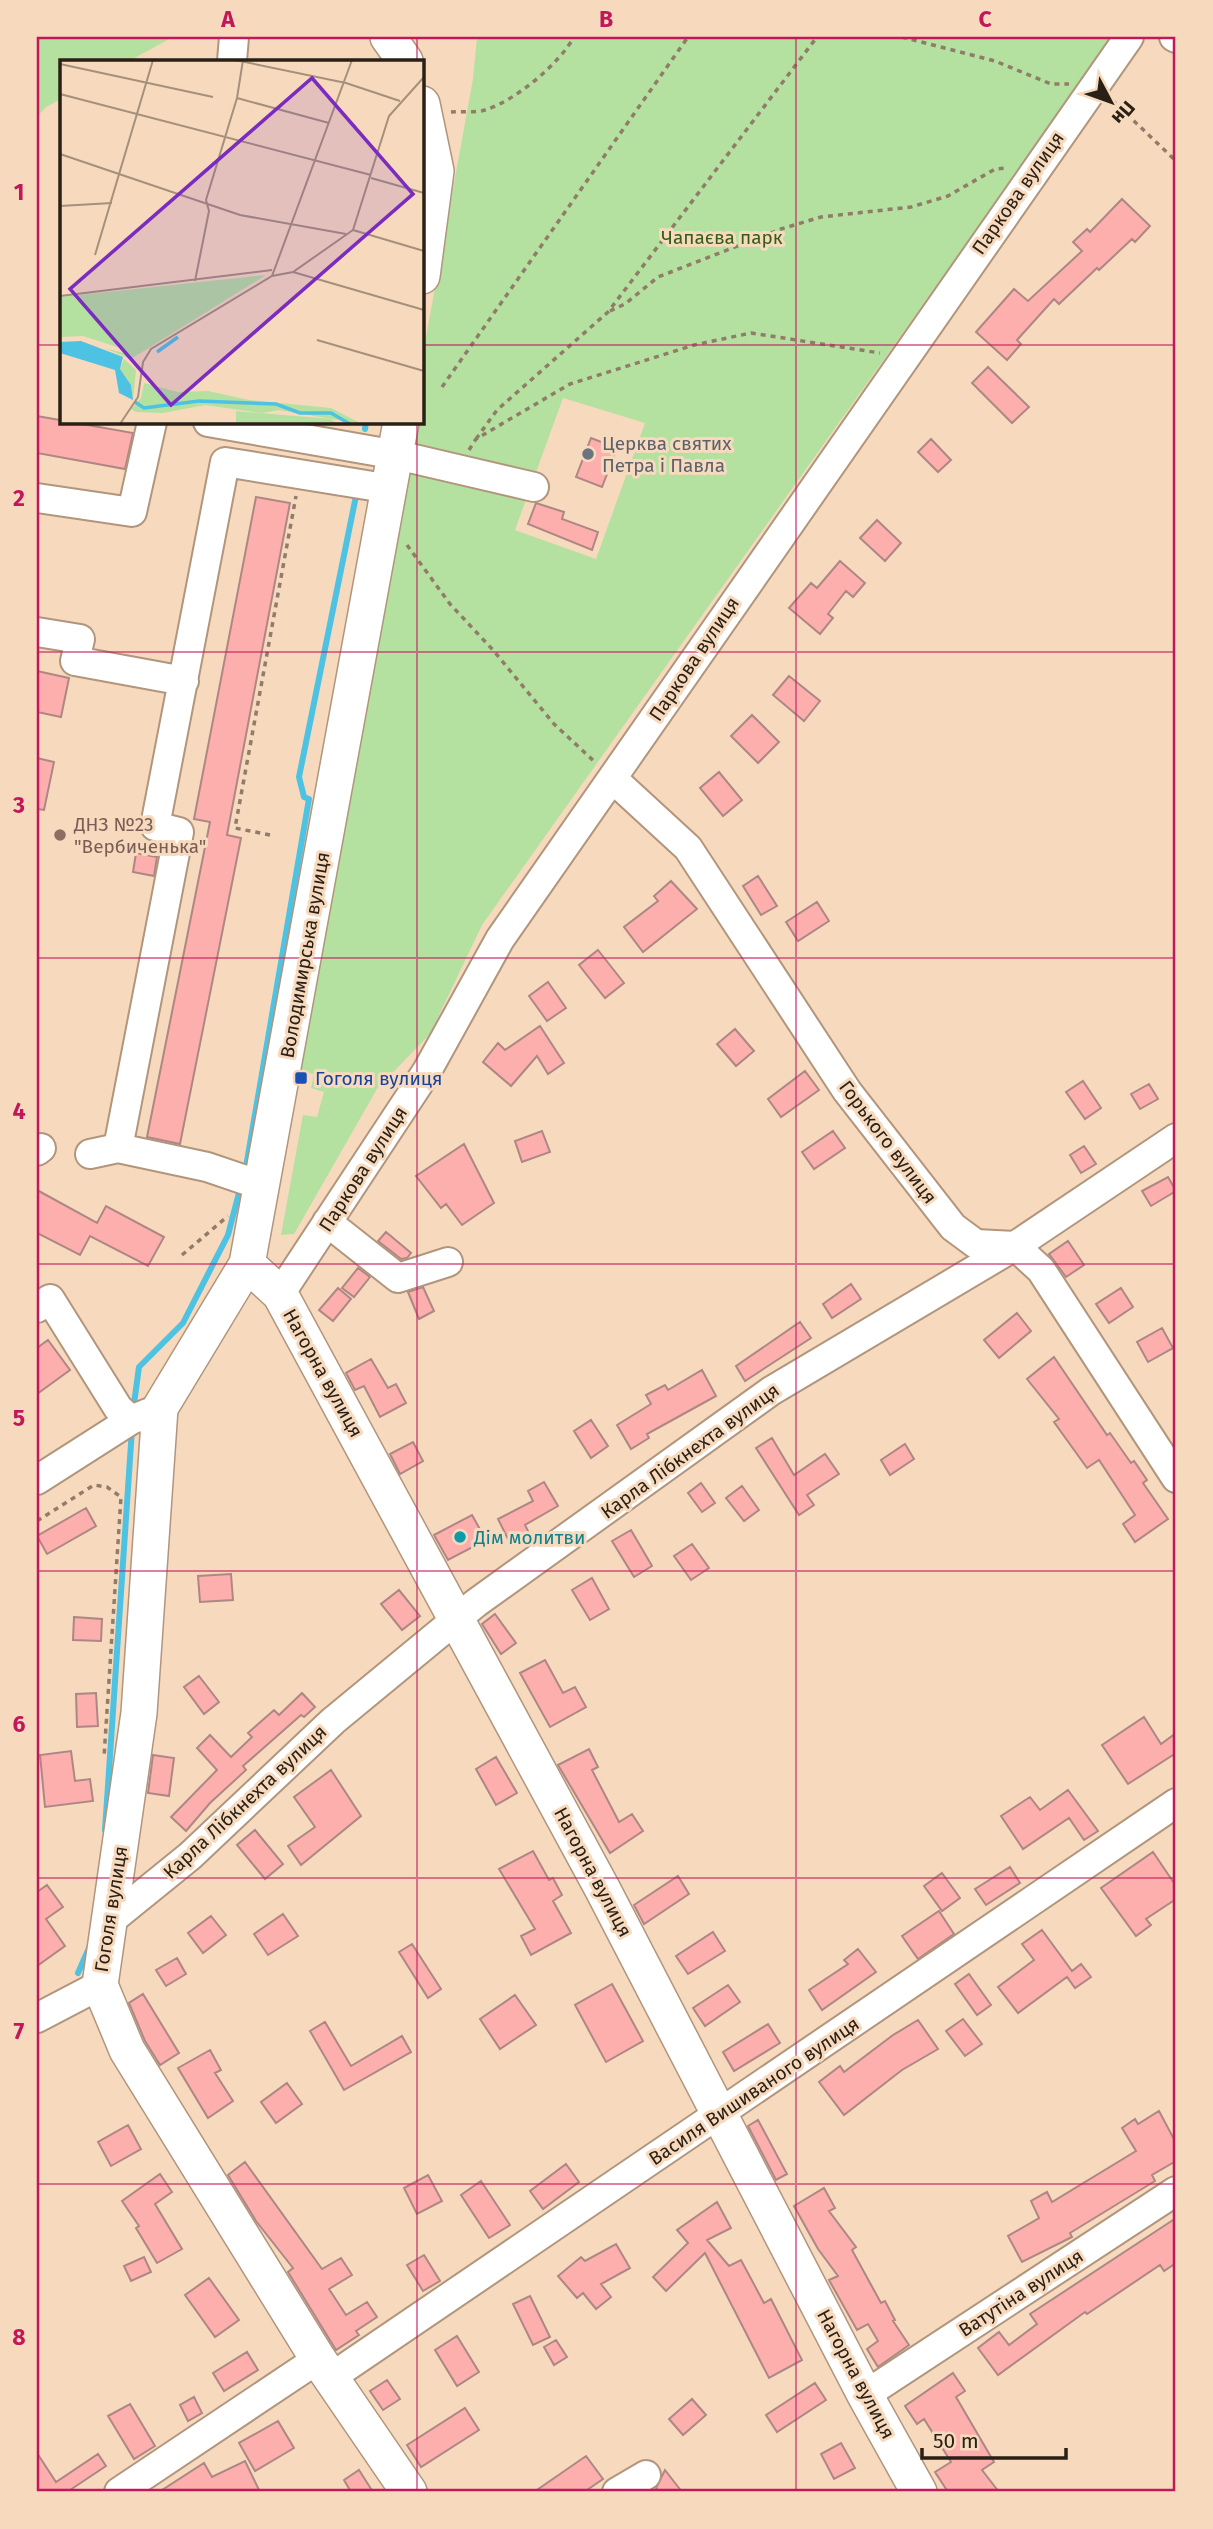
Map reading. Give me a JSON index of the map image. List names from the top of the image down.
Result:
{
  "streets": {
    "main road": ["Володимирська вулиця", "Нагорна вулиця", "Гоголя вулиця"],
    "street": [
      "Паркова вулиця",
      "Горького вулиця",
      "Карла Лібкнехта вулиця",
      "Василя Вишиваного вулиця",
      "Ватутіна вулиця"
    ]
  },
  "crossings": [
    ["Паркова вулиця", "Горького вулиця"],
    ["Паркова вулиця", "Нагорна вулиця"],
    ["Володимирська вулиця", "Нагорна вулиця"],
    ["Володимирська вулиця", "Гоголя вулиця"],
    ["Горького вулиця", "Карла Лібкнехта вулиця"],
    ["Нагорна вулиця", "Карла Лібкнехта вулиця"],
    ["Нагорна вулиця", "Василя Вишиваного вулиця"],
    ["Нагорна вулиця", "Ватутіна вулиця"],
    ["Карла Лібкнехта вулиця", "Гоголя вулиця"],
    ["Гоголя вулиця", "Василя Вишиваного вулиця"]
  ],
  "parks": ["Чапаєва парк"],
  "places": {
    "other": ["Церква святих Петра і Павла", "ДНЗ №23 \"Вербиченька\"", "Дім молитви"],
    "transit": ["Гоголя вулиця"]
  },
  "scale_bar": "50 m",
  "north": "bottom right",
  "grid": {
    "columns": ["A", "B", "C"],
    "rows": [
      "1",
      "2",
      "3",
      "4",
      "5",
      "6",
      "7",
      "8"
    ]
  }
}
